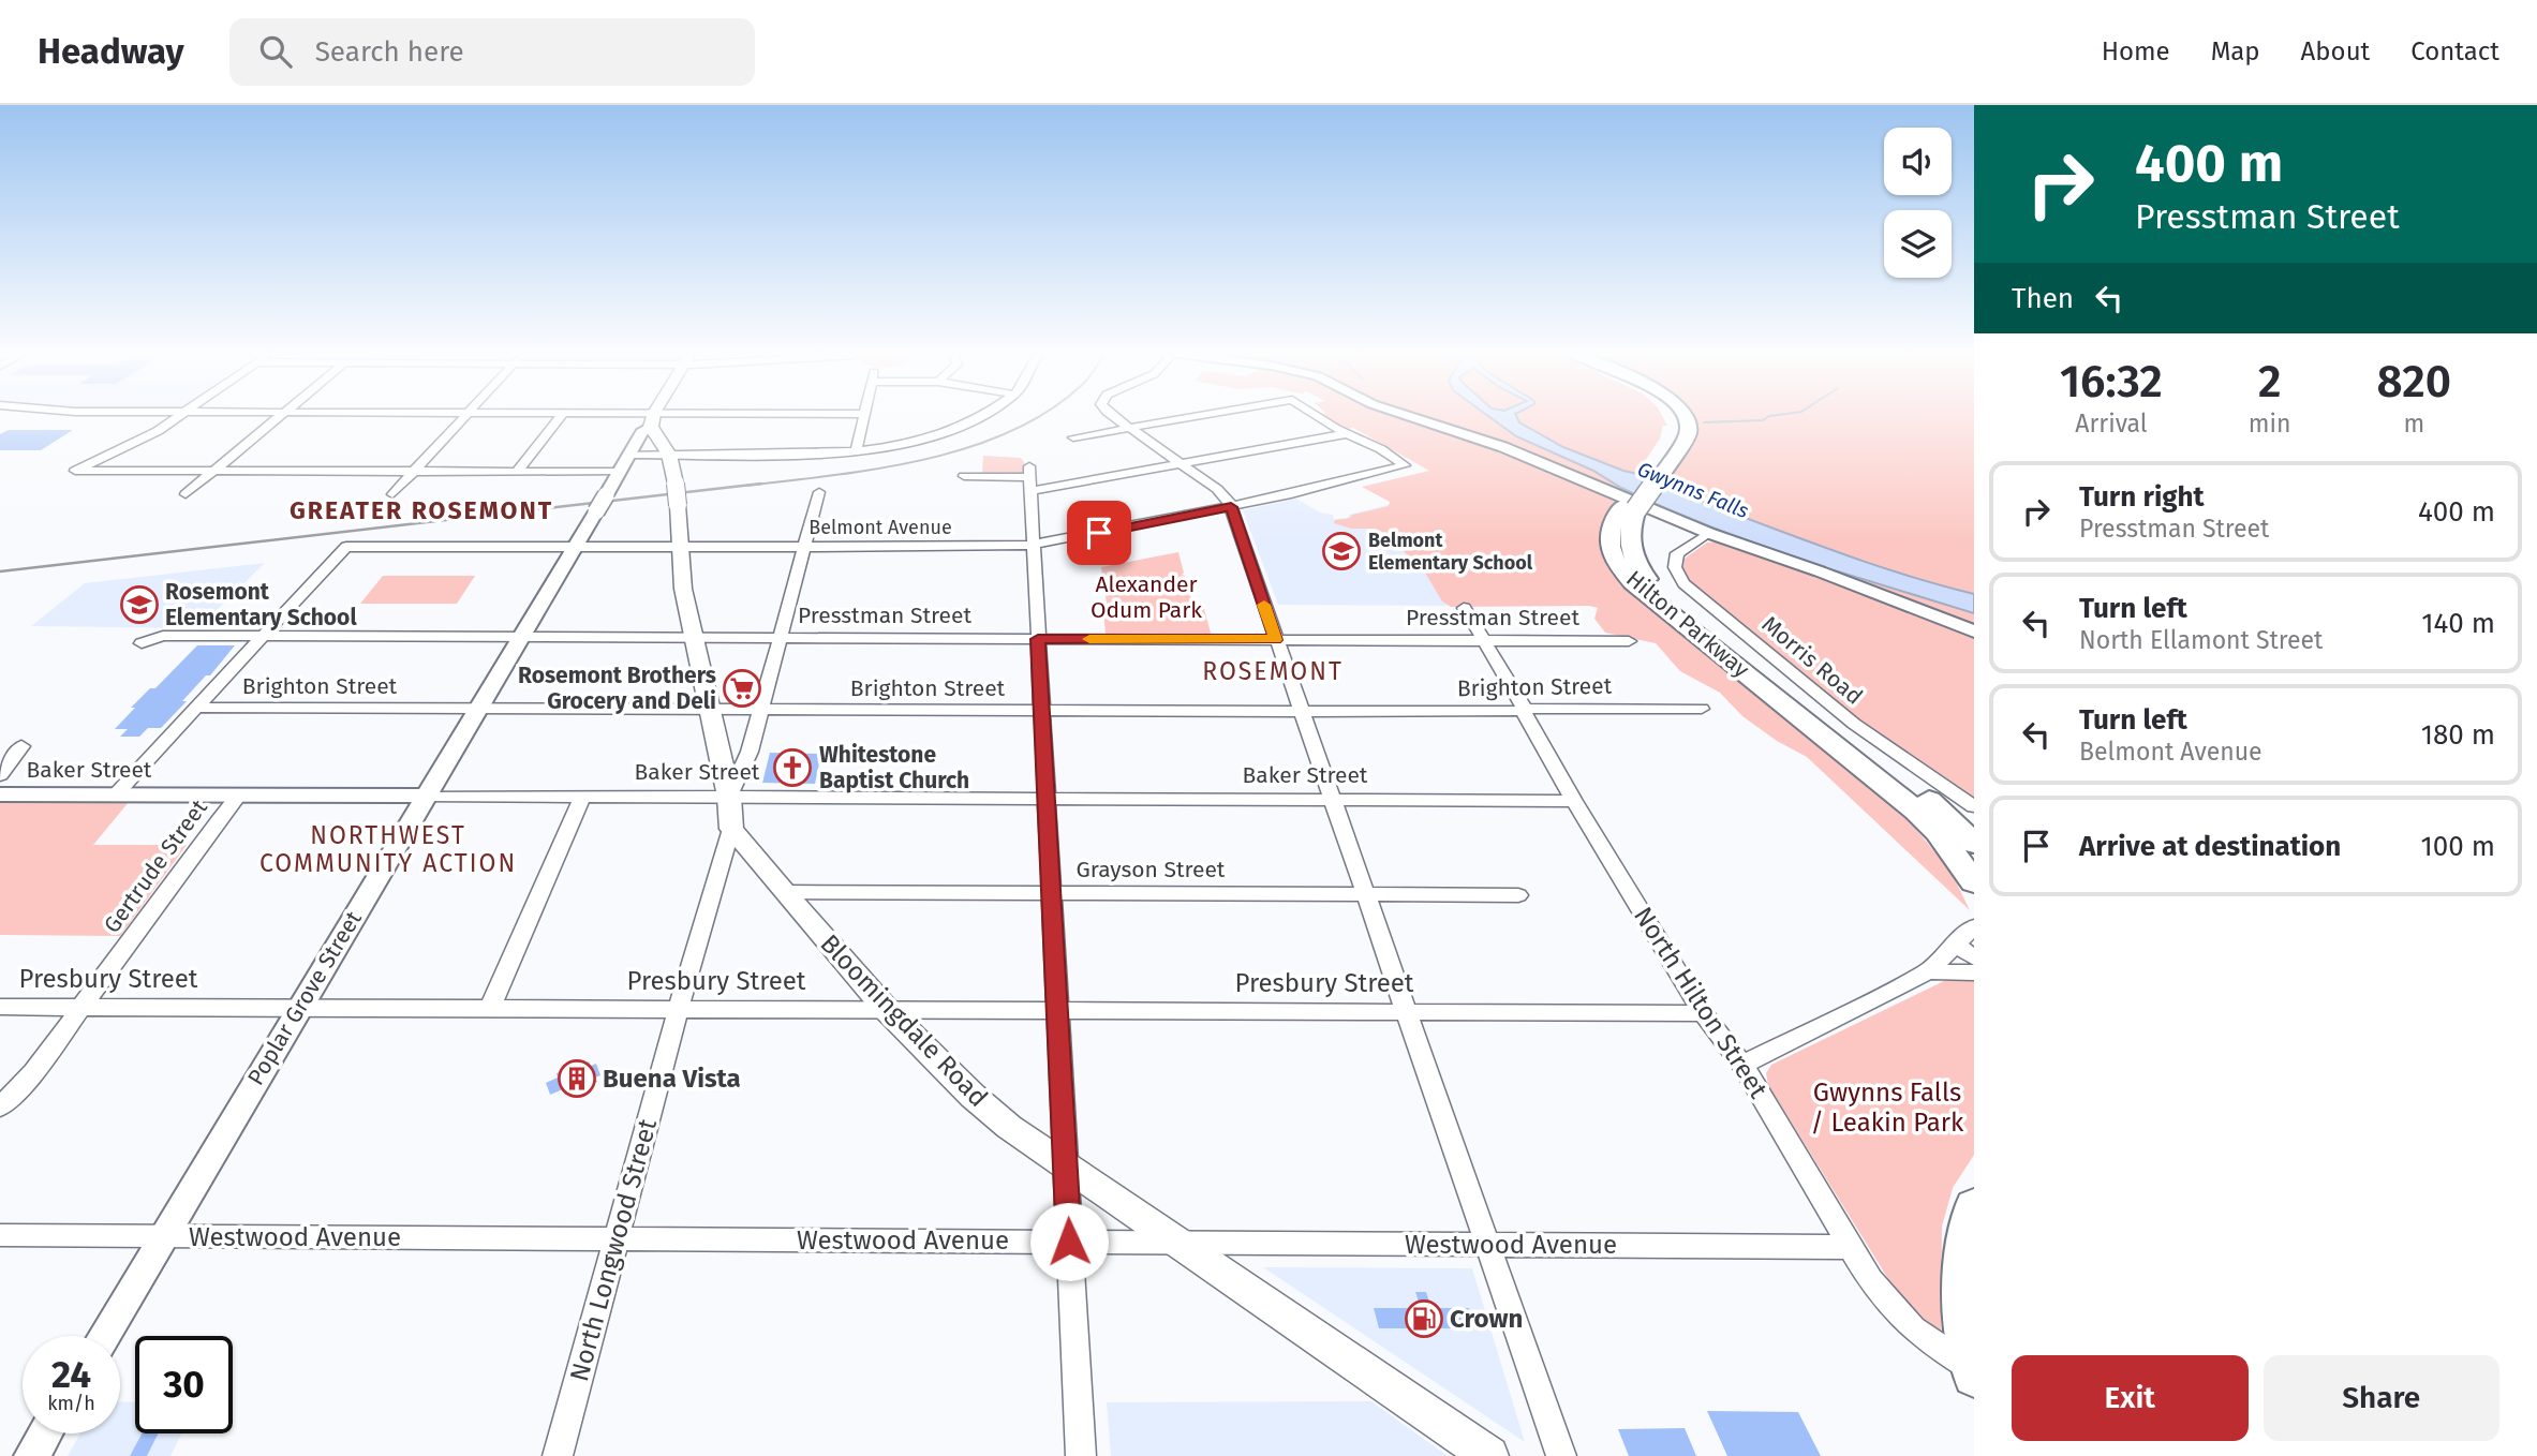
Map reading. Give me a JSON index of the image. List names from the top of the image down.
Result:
{
  "streets": {
    "main road": ["Hilton Parkway", "Bloomingdale Road"],
    "street": [
      "Belmont Avenue",
      "Presstman Street",
      "Morris Road",
      "Brighton Street",
      "Baker Street",
      "Gertrude Street",
      "Grayson Street",
      "Presbury Street",
      "Poplar Grove Street",
      "North Hilton Street",
      "Westwood Avenue",
      "North Longwood Street"
    ]
  },
  "crossings": [
    ["Belmont Avenue", "Presstman Street"],
    ["Belmont Avenue", "Poplar Grove Street"],
    ["Presstman Street", "Poplar Grove Street"],
    ["Presstman Street", "North Hilton Street"],
    ["Brighton Street", "Poplar Grove Street"],
    ["Brighton Street", "North Hilton Street"],
    ["Baker Street", "Gertrude Street"],
    ["Baker Street", "Poplar Grove Street"],
    ["Baker Street", "North Hilton Street"],
    ["Gertrude Street", "Presbury Street"],
    ["Grayson Street", "Bloomingdale Road"],
    ["Presbury Street", "Poplar Grove Street"],
    ["Presbury Street", "North Hilton Street"],
    ["Presbury Street", "Bloomingdale Road"],
    ["Presbury Street", "North Longwood Street"],
    ["Poplar Grove Street", "Westwood Avenue"],
    ["North Hilton Street", "Westwood Avenue"],
    ["Bloomingdale Road", "Westwood Avenue"],
    ["Bloomingdale Road", "North Longwood Street"],
    ["Westwood Avenue", "North Longwood Street"]
  ],
  "districts": ["GREATER ROSEMONT", "ROSEMONT", "NORTHWEST COMMUNITY ACTION"],
  "water": ["Gwynns Falls"],
  "parks": ["Alexander Odum Park", "Gwynns Falls / Leakin Park"],
  "places": {
    "school or university": ["Belmont Elementary School", "Rosemont Elementary School"],
    "supermarket": ["Rosemont Brothers Grocery and Deli"],
    "church": ["Whitestone Baptist Church"],
    "building": ["Buena Vista"],
    "fuel station": ["Crown"]
  },
  "page": {
    "header": "Headway",
    "search": "Search here",
    "nav": [
      "Home",
      "Map",
      "About",
      "Contact"
    ],
    "turn": ["400 m", "Presstman Street"],
    "then": "Then",
    "eta": [
      "16:32",
      "Arrival",
      "2",
      "min",
      "820",
      "m"
    ],
    "list": [
      {
        "name": "Turn right",
        "note": "Presstman Street",
        "value": "400 m"
      },
      {
        "name": "Turn left",
        "note": "North Ellamont Street",
        "value": "140 m"
      },
      {
        "name": "Turn left",
        "note": "Belmont Avenue",
        "value": "180 m"
      },
      {
        "name": "Arrive at destination",
        "value": "100 m"
      }
    ],
    "speed": "24 km/h",
    "limit": "30",
    "buttons": ["Exit", "Share"]
  }
}
